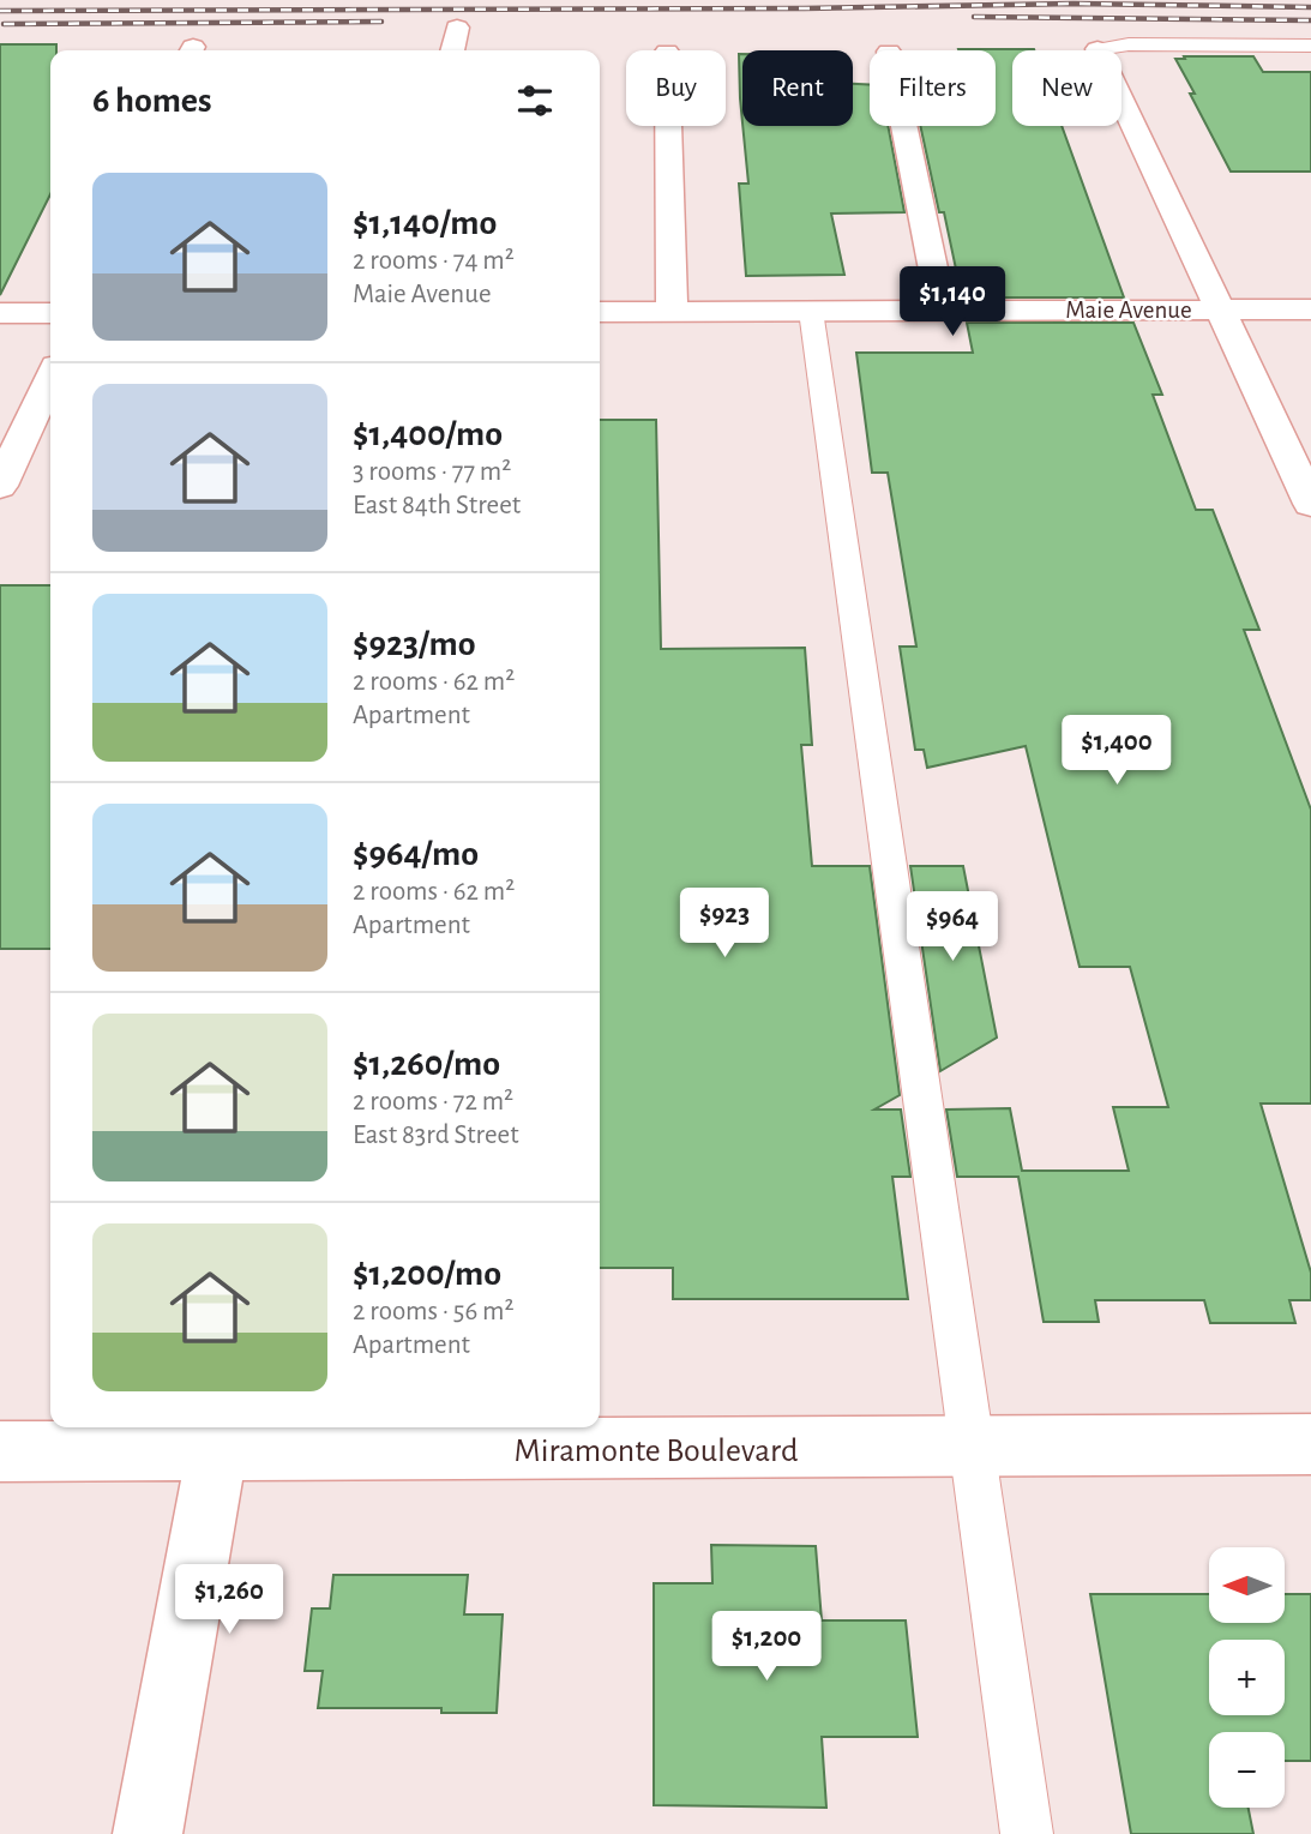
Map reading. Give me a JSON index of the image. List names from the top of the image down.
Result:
{
  "streets": {
    "street": ["Maie Avenue", "Miramonte Boulevard"]
  },
  "north": "left",
  "page": {
    "chip": [
      "Buy",
      "Rent",
      "Filters",
      "New"
    ],
    "heading": "6 homes",
    "list": [
      {
        "name": "$1,140/mo",
        "note": "2 rooms · 74 m² · Maie Avenue"
      },
      {
        "name": "$1,400/mo",
        "note": "3 rooms · 77 m² · East 84th Street"
      },
      {
        "name": "$923/mo",
        "note": "2 rooms · 62 m² · Apartment"
      },
      {
        "name": "$964/mo",
        "note": "2 rooms · 62 m² · Apartment"
      },
      {
        "name": "$1,260/mo",
        "note": "2 rooms · 72 m² · East 83rd Street"
      },
      {
        "name": "$1,200/mo",
        "note": "2 rooms · 56 m² · Apartment"
      }
    ],
    "price": [
      "$1,140",
      "$1,400",
      "$923",
      "$964",
      "$1,260",
      "$1,200"
    ],
    "map_buttons": ["+", "−"]
  }
}
